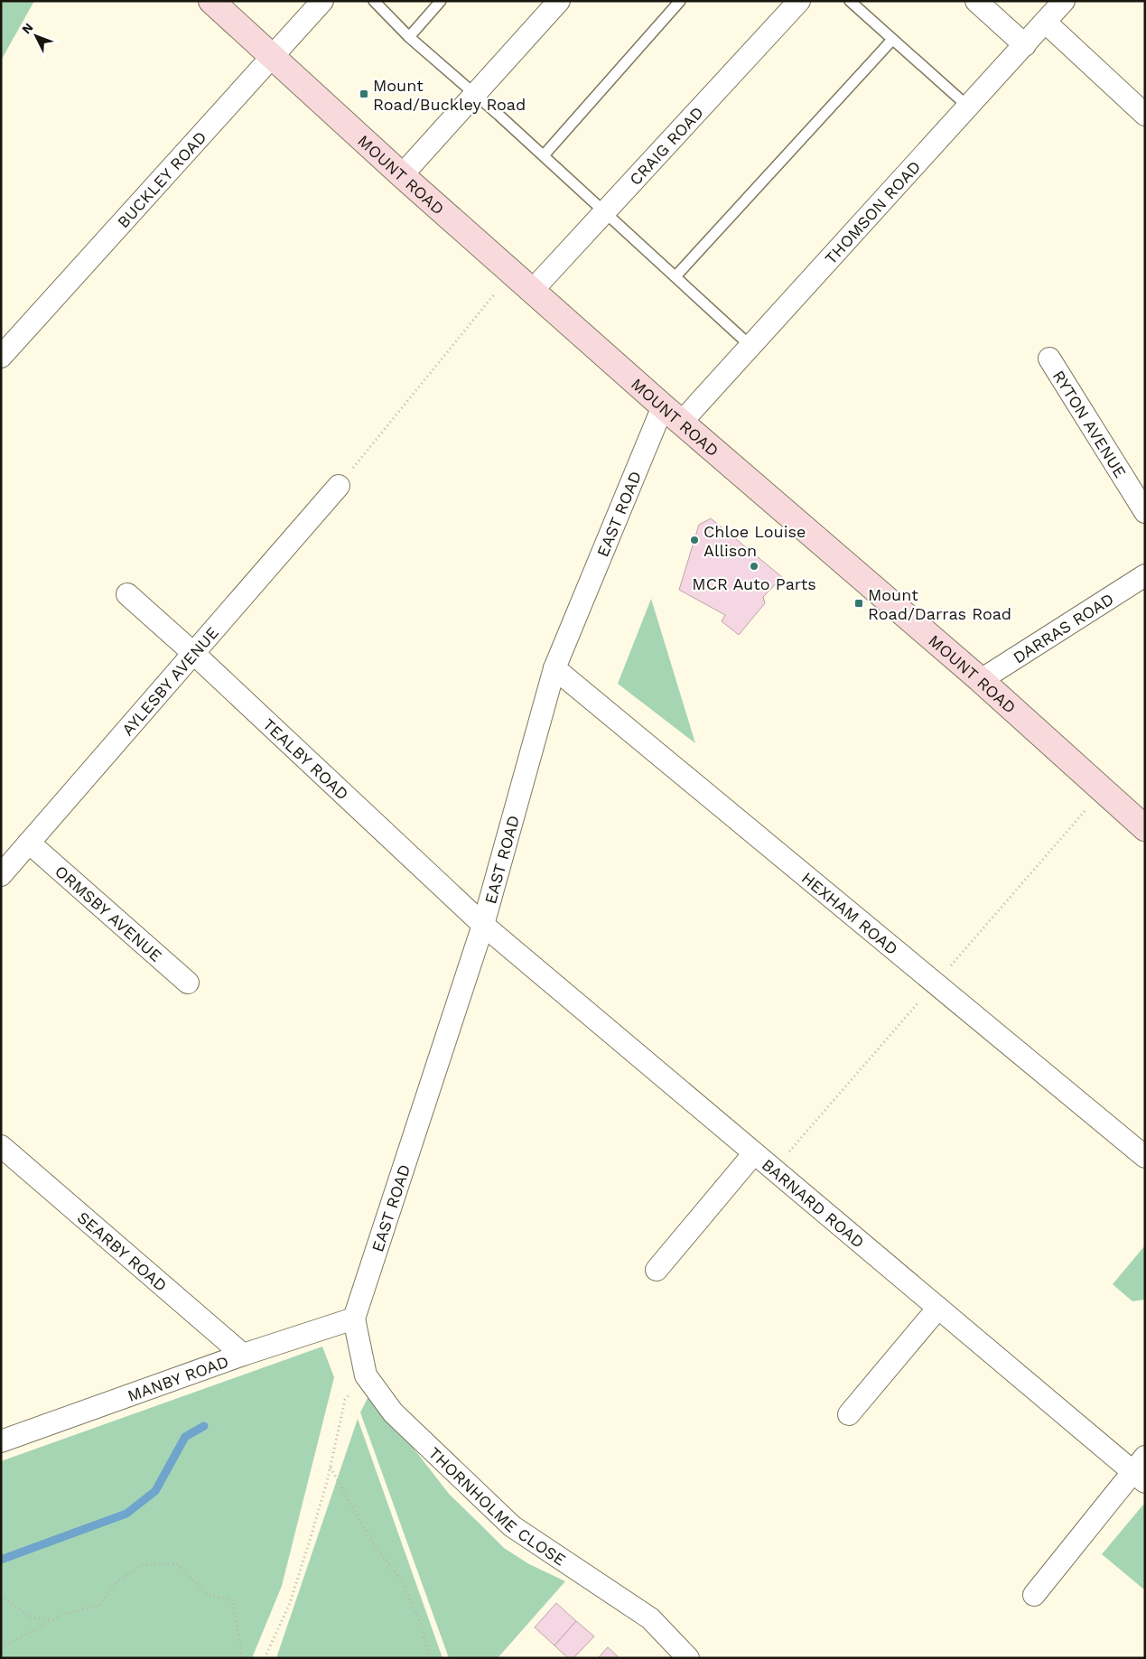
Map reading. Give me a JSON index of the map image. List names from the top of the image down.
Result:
{
  "streets": {
    "main road": ["MOUNT ROAD"],
    "street": [
      "CRAIG ROAD",
      "BUCKLEY ROAD",
      "THOMSON ROAD",
      "RYTON AVENUE",
      "EAST ROAD",
      "DARRAS ROAD",
      "AYLESBY AVENUE",
      "TEALBY ROAD",
      "ORMSBY AVENUE",
      "HEXHAM ROAD",
      "BARNARD ROAD",
      "SEARBY ROAD",
      "MANBY ROAD",
      "THORNHOLME CLOSE"
    ]
  },
  "crossings": [
    ["CRAIG ROAD", "MOUNT ROAD"],
    ["MOUNT ROAD", "BUCKLEY ROAD"],
    ["MOUNT ROAD", "THOMSON ROAD"],
    ["MOUNT ROAD", "EAST ROAD"],
    ["MOUNT ROAD", "DARRAS ROAD"],
    ["EAST ROAD", "TEALBY ROAD"],
    ["EAST ROAD", "HEXHAM ROAD"],
    ["EAST ROAD", "BARNARD ROAD"],
    ["EAST ROAD", "MANBY ROAD"],
    ["EAST ROAD", "THORNHOLME CLOSE"],
    ["AYLESBY AVENUE", "TEALBY ROAD"],
    ["AYLESBY AVENUE", "ORMSBY AVENUE"],
    ["TEALBY ROAD", "BARNARD ROAD"],
    ["SEARBY ROAD", "MANBY ROAD"],
    ["MANBY ROAD", "THORNHOLME CLOSE"]
  ],
  "places": {
    "transit": ["Mount Road/Buckley Road", "Mount Road/Darras Road"],
    "other": ["Chloe Louise Allison", "MCR Auto Parts"]
  },
  "north": "top left"
}
